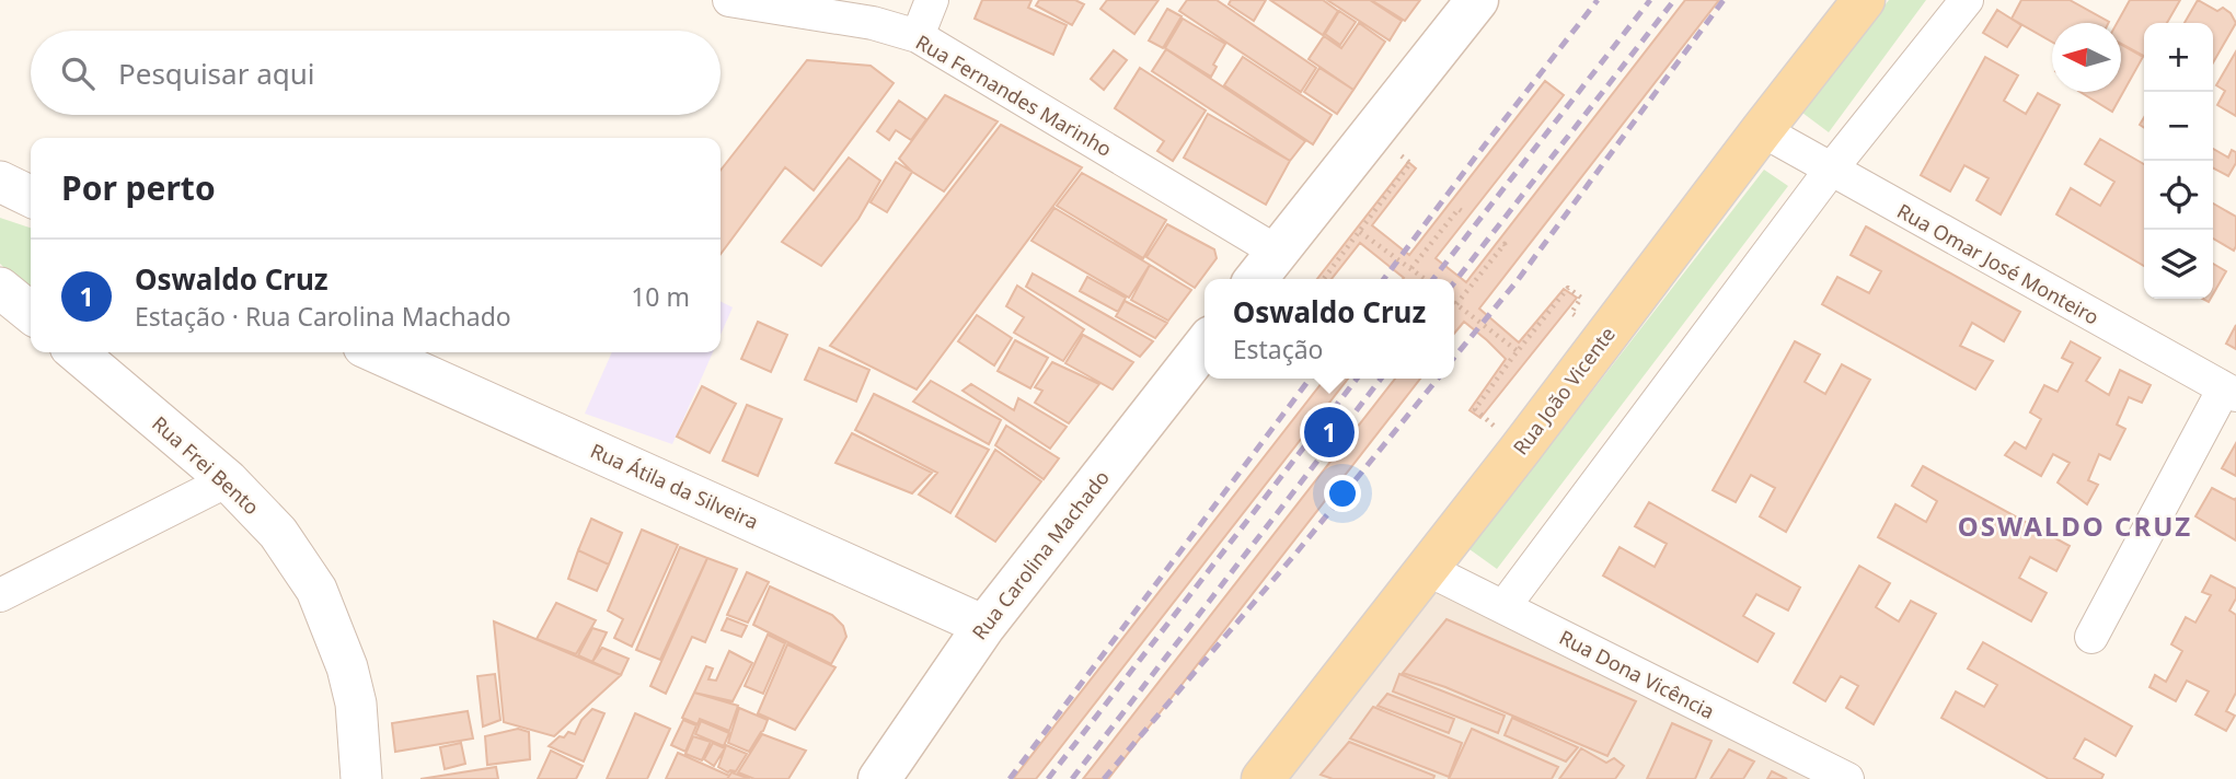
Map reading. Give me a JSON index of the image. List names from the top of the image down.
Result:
{
  "streets": {
    "main road": ["Rua João Vicente", "Rua Carolina Machado"],
    "street": [
      "Rua Fernandes Marinho",
      "Rua Omar José Monteiro",
      "Rua Frei Bento",
      "Rua Átila da Silveira",
      "Rua Dona Vicência"
    ]
  },
  "crossings": [
    ["Rua Omar José Monteiro", "Rua João Vicente"],
    ["Rua João Vicente", "Rua Dona Vicência"],
    ["Rua Átila da Silveira", "Rua Carolina Machado"]
  ],
  "districts": ["OSWALDO CRUZ"],
  "north": "left",
  "page": {
    "map_buttons": ["+", "−"],
    "search": "Pesquisar aqui",
    "heading": "Por perto",
    "list": [
      {
        "mark": "1",
        "name": "Oswaldo Cruz",
        "note": "Estação · Rua Carolina Machado",
        "value": "10 m"
      }
    ],
    "popup": ["Oswaldo Cruz", "Estação"],
    "pins": "1"
  }
}
